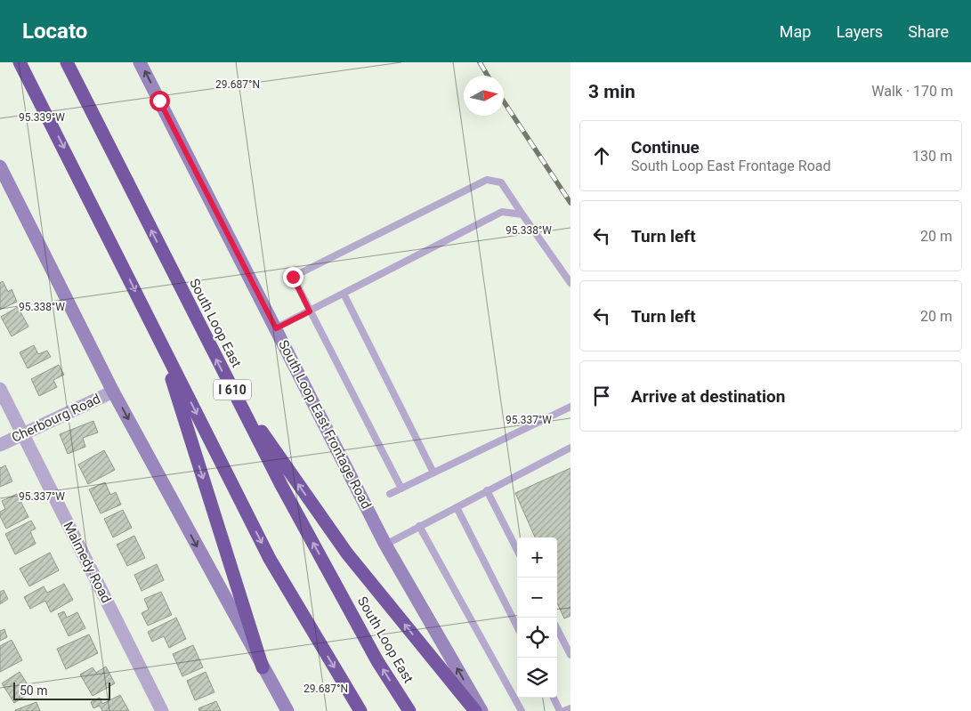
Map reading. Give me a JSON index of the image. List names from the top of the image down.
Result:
{
  "streets": {
    "highway": ["South Loop East", "I 610"],
    "main road": ["South Loop East Frontage Road"],
    "street": ["Cherbourg Road", "Malmedy Road"]
  },
  "crossings": [
    ["Cherbourg Road", "Malmedy Road"]
  ],
  "one_way": ["South Loop East Frontage Road"],
  "scale_bar": "50 m",
  "north": "right",
  "page": {
    "header": "Locato",
    "nav": ["Map", "Layers", "Share"],
    "heading": ["3 min", "Walk · 170 m"],
    "list": [
      ["Continue", "South Loop East Frontage Road", "130 m"],
      ["Turn left", "20 m"],
      ["Turn left", "20 m"],
      "Arrive at destination"
    ],
    "map_buttons": ["+", "−"],
    "scale": "50 m"
  },
  "coordinates": [
    "29.687°N",
    "95.339°W",
    "95.338°W",
    "95.337°W"
  ]
}
